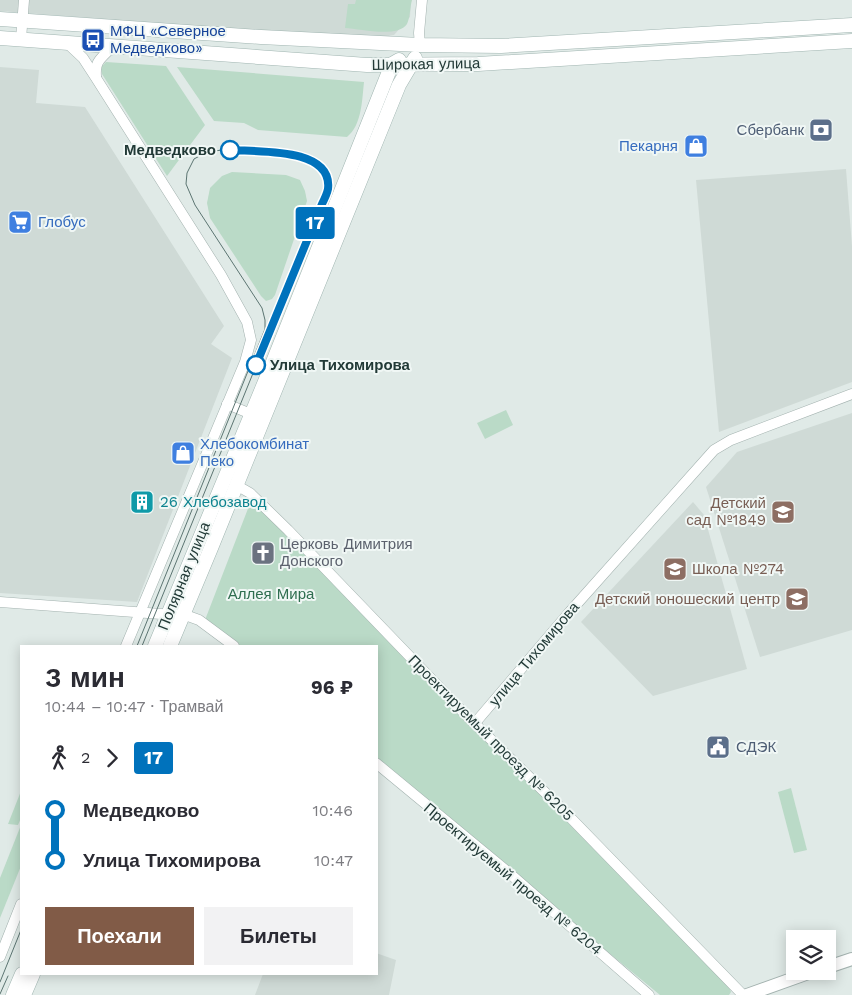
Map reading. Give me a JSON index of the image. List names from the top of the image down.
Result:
{
  "streets": {
    "main road": ["Широкая улица", "Полярная улица"],
    "street": ["улица Тихомирова", "Проектируемый проезд № 6205", "Проектируемый проезд № 6204"]
  },
  "crossings": [
    ["Широкая улица", "Полярная улица"],
    ["Полярная улица", "Проектируемый проезд № 6205"],
    ["улица Тихомирова", "Проектируемый проезд № 6205"]
  ],
  "parks": ["Аллея Мира"],
  "places": {
    "bus stop": ["МФЦ «Северное Медведково»"],
    "bank": ["Сбербанк"],
    "shop": ["Пекарня", "Хлебокомбинат Пеко"],
    "other": ["Медведково", "Улица Тихомирова"],
    "supermarket": ["Глобус"],
    "building": ["26 Хлебозавод"],
    "school or university": ["Детский сад №1849", "Школа №274", "Детский юношеский центр"],
    "church": ["Церковь Димитрия Донского"],
    "public building": ["СДЭК"]
  },
  "lines": ["tram line 17"],
  "page": {
    "on_map": "17",
    "heading": ["3 мин", "10:44 – 10:47 · Трамвай", "96 ₽"],
    "legs": ["2", "17"],
    "list": [
      {
        "name": "Медведково",
        "value": "10:46"
      },
      {
        "name": "Улица Тихомирова",
        "value": "10:47"
      }
    ],
    "buttons": ["Поехали", "Билеты"]
  }
}
